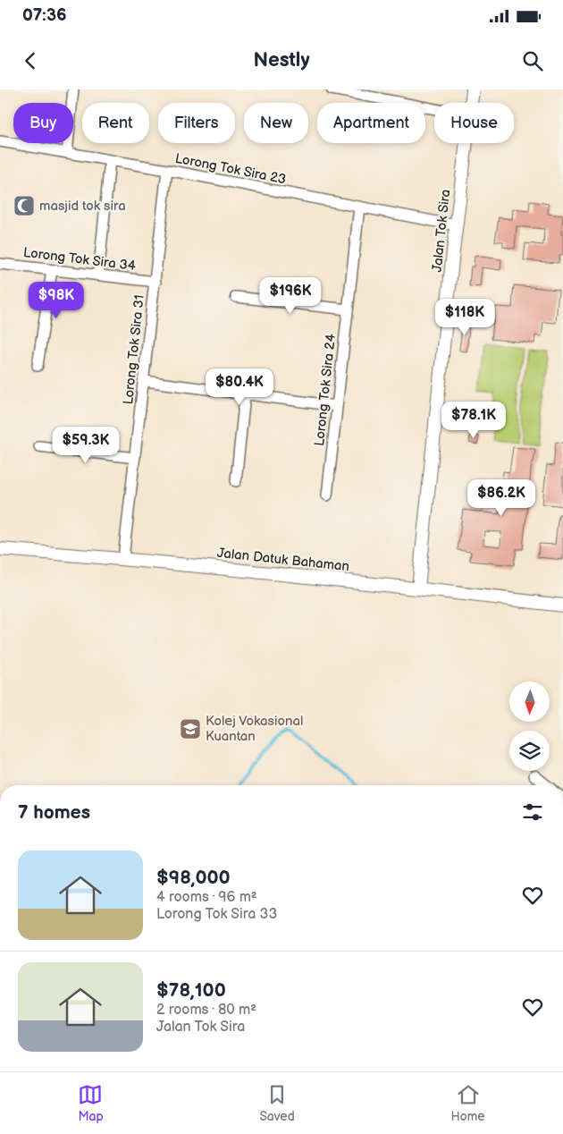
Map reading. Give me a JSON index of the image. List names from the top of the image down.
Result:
{
  "streets": {
    "street": [
      "Lorong Tok Sira 23",
      "Jalan Tok Sira",
      "Lorong Tok Sira 34",
      "Lorong Tok Sira 31",
      "Lorong Tok Sira 24",
      "Jalan Datuk Bahaman"
    ]
  },
  "crossings": [
    ["Lorong Tok Sira 23", "Jalan Tok Sira"],
    ["Lorong Tok Sira 23", "Lorong Tok Sira 31"],
    ["Lorong Tok Sira 23", "Lorong Tok Sira 24"],
    ["Jalan Tok Sira", "Jalan Datuk Bahaman"],
    ["Lorong Tok Sira 34", "Lorong Tok Sira 31"],
    ["Lorong Tok Sira 31", "Jalan Datuk Bahaman"]
  ],
  "places": {
    "mosque": ["masjid tok sira"],
    "school or university": ["Kolej Vokasional Kuantan"]
  },
  "north": "bottom",
  "page": {
    "status": "07:36",
    "header": "Nestly",
    "chip": [
      "Buy",
      "Rent",
      "Filters",
      "New",
      "Apartment",
      "House"
    ],
    "price": [
      "$196K",
      "$98K",
      "$118K",
      "$80.4K",
      "$78.1K",
      "$59.3K",
      "$86.2K"
    ],
    "heading": "7 homes",
    "list": [
      {
        "name": "$98,000",
        "note": "4 rooms · 96 m² · Lorong Tok Sira 33"
      },
      {
        "name": "$78,100",
        "note": "2 rooms · 80 m² · Jalan Tok Sira"
      }
    ],
    "tabs": ["Map", "Saved", "Home"]
  }
}
